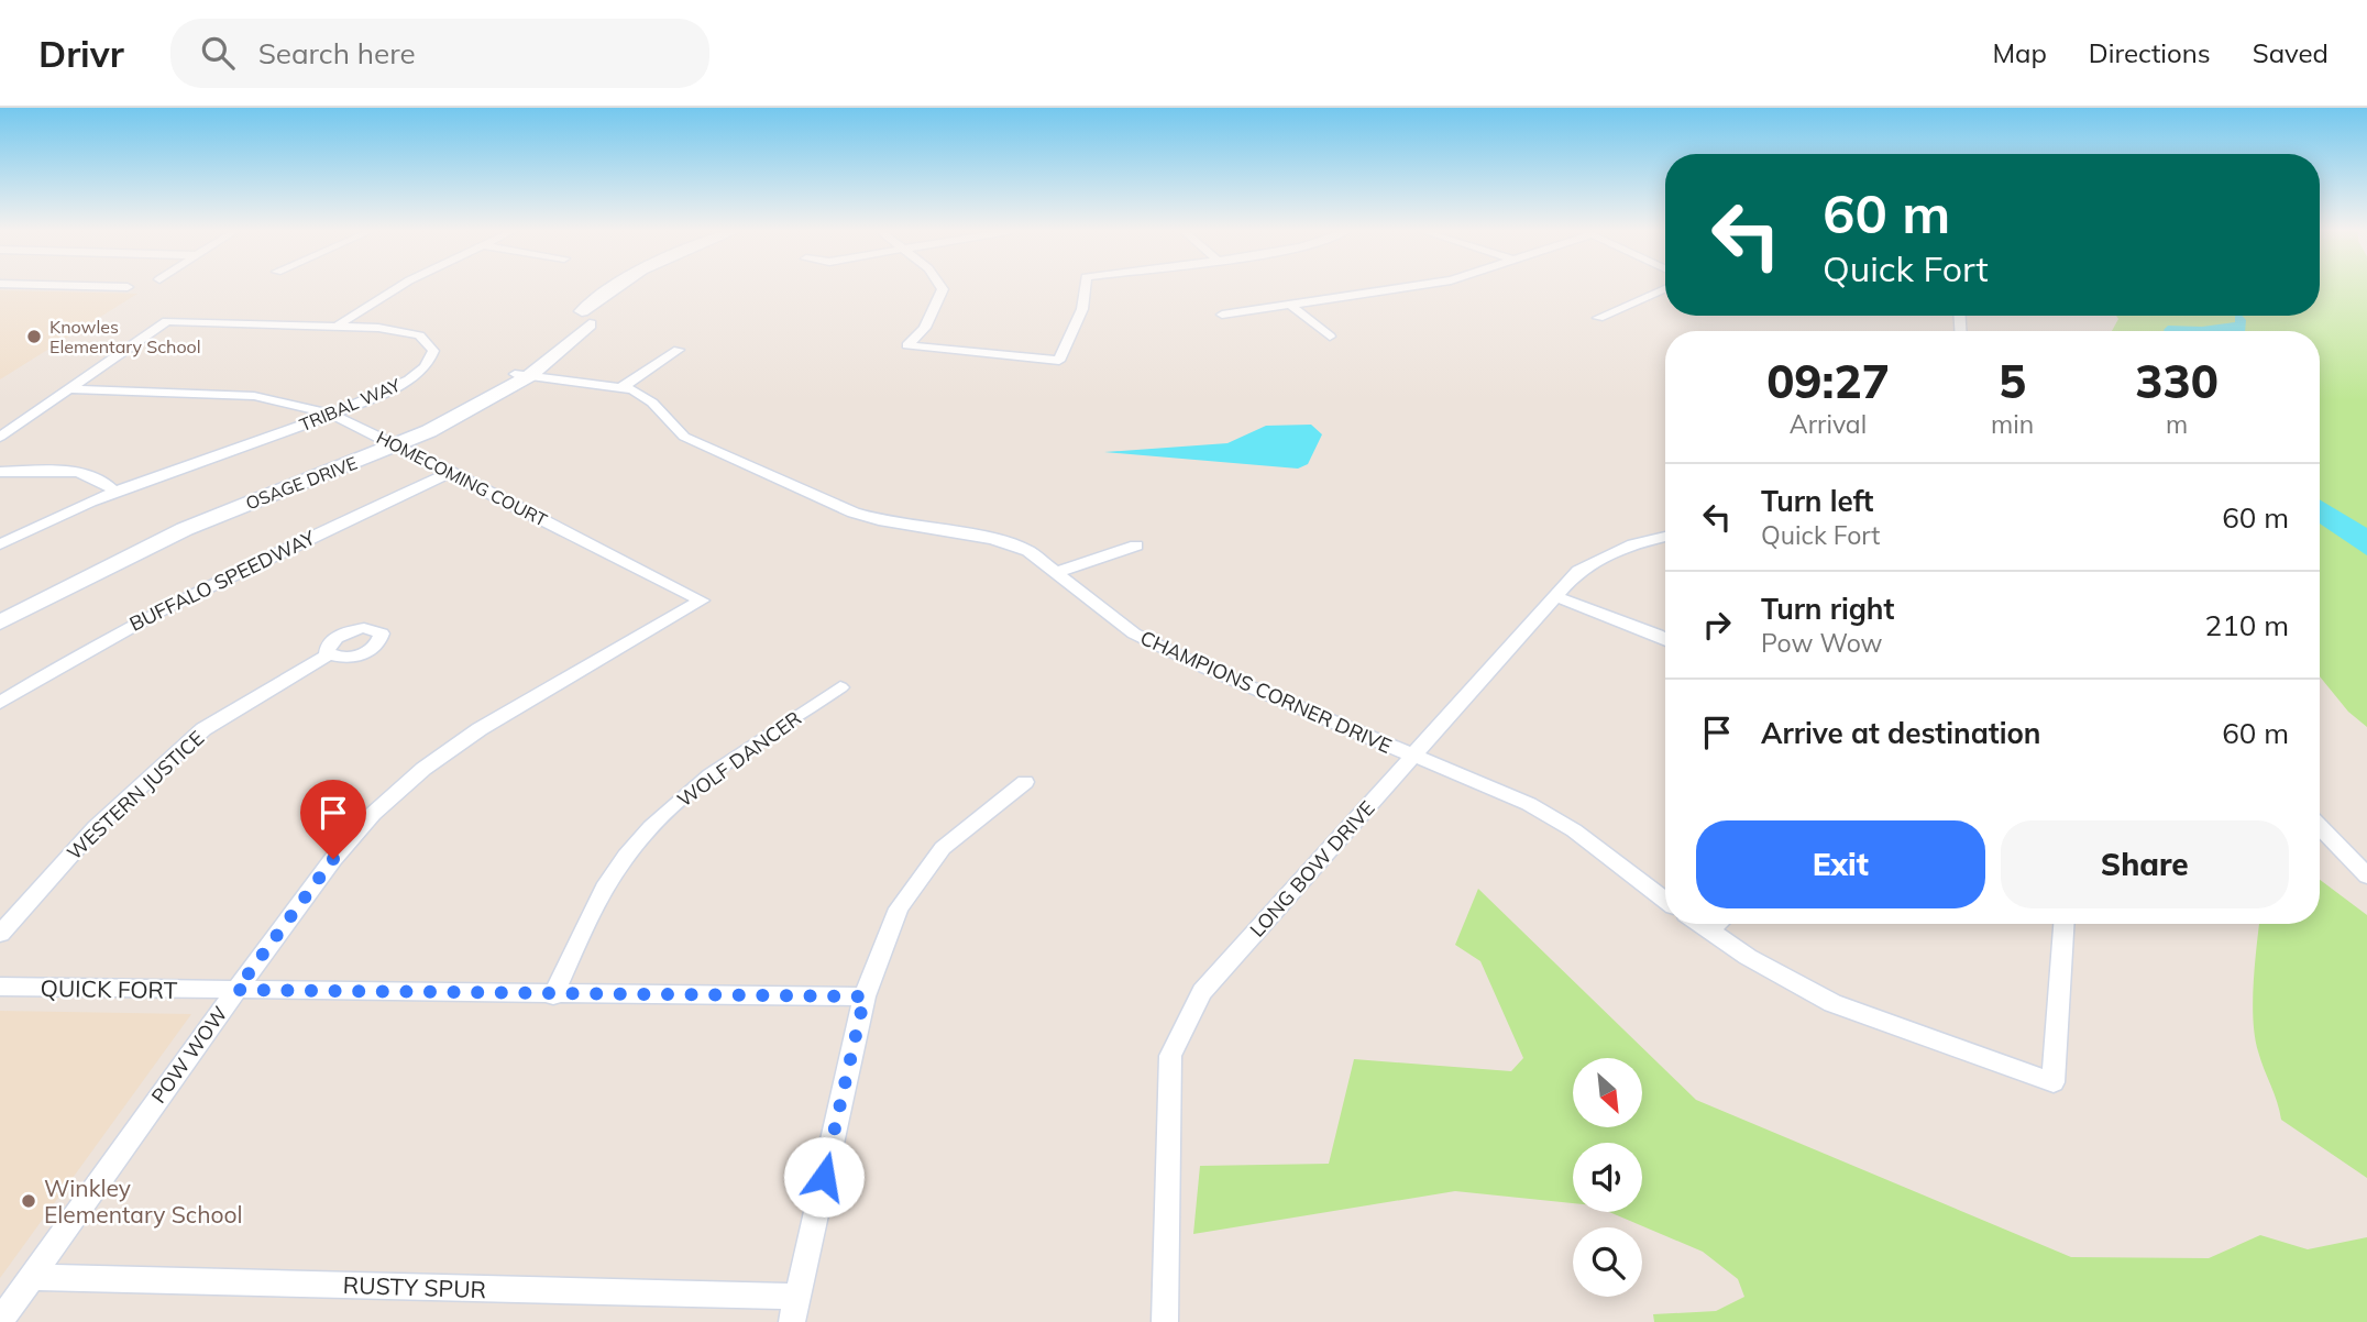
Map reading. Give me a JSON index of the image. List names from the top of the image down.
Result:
{
  "streets": {
    "street": [
      "TRIBAL WAY",
      "HOMECOMING COURT",
      "OSAGE DRIVE",
      "BUFFALO SPEEDWAY",
      "CHAMPIONS CORNER DRIVE",
      "WOLF DANCER",
      "WESTERN JUSTICE",
      "LONG BOW DRIVE",
      "QUICK FORT",
      "POW WOW",
      "RUSTY SPUR"
    ]
  },
  "crossings": [
    ["TRIBAL WAY", "HOMECOMING COURT"],
    ["HOMECOMING COURT", "OSAGE DRIVE"],
    ["HOMECOMING COURT", "BUFFALO SPEEDWAY"],
    ["HOMECOMING COURT", "POW WOW"],
    ["OSAGE DRIVE", "CHAMPIONS CORNER DRIVE"],
    ["CHAMPIONS CORNER DRIVE", "LONG BOW DRIVE"],
    ["WOLF DANCER", "QUICK FORT"],
    ["QUICK FORT", "POW WOW"],
    ["POW WOW", "RUSTY SPUR"]
  ],
  "places": ["Knowles Elementary School", "Winkley Elementary School"],
  "north": "bottom right",
  "page": {
    "header": "Drivr",
    "search": "Search here",
    "nav": ["Map", "Directions", "Saved"],
    "turn": ["60 m", "Quick Fort"],
    "eta": [
      "09:27",
      "Arrival",
      "5",
      "min",
      "330",
      "m"
    ],
    "list": [
      {
        "name": "Turn left",
        "note": "Quick Fort",
        "value": "60 m"
      },
      {
        "name": "Turn right",
        "note": "Pow Wow",
        "value": "210 m"
      },
      {
        "name": "Arrive at destination",
        "value": "60 m"
      }
    ],
    "buttons": ["Exit", "Share"]
  }
}
